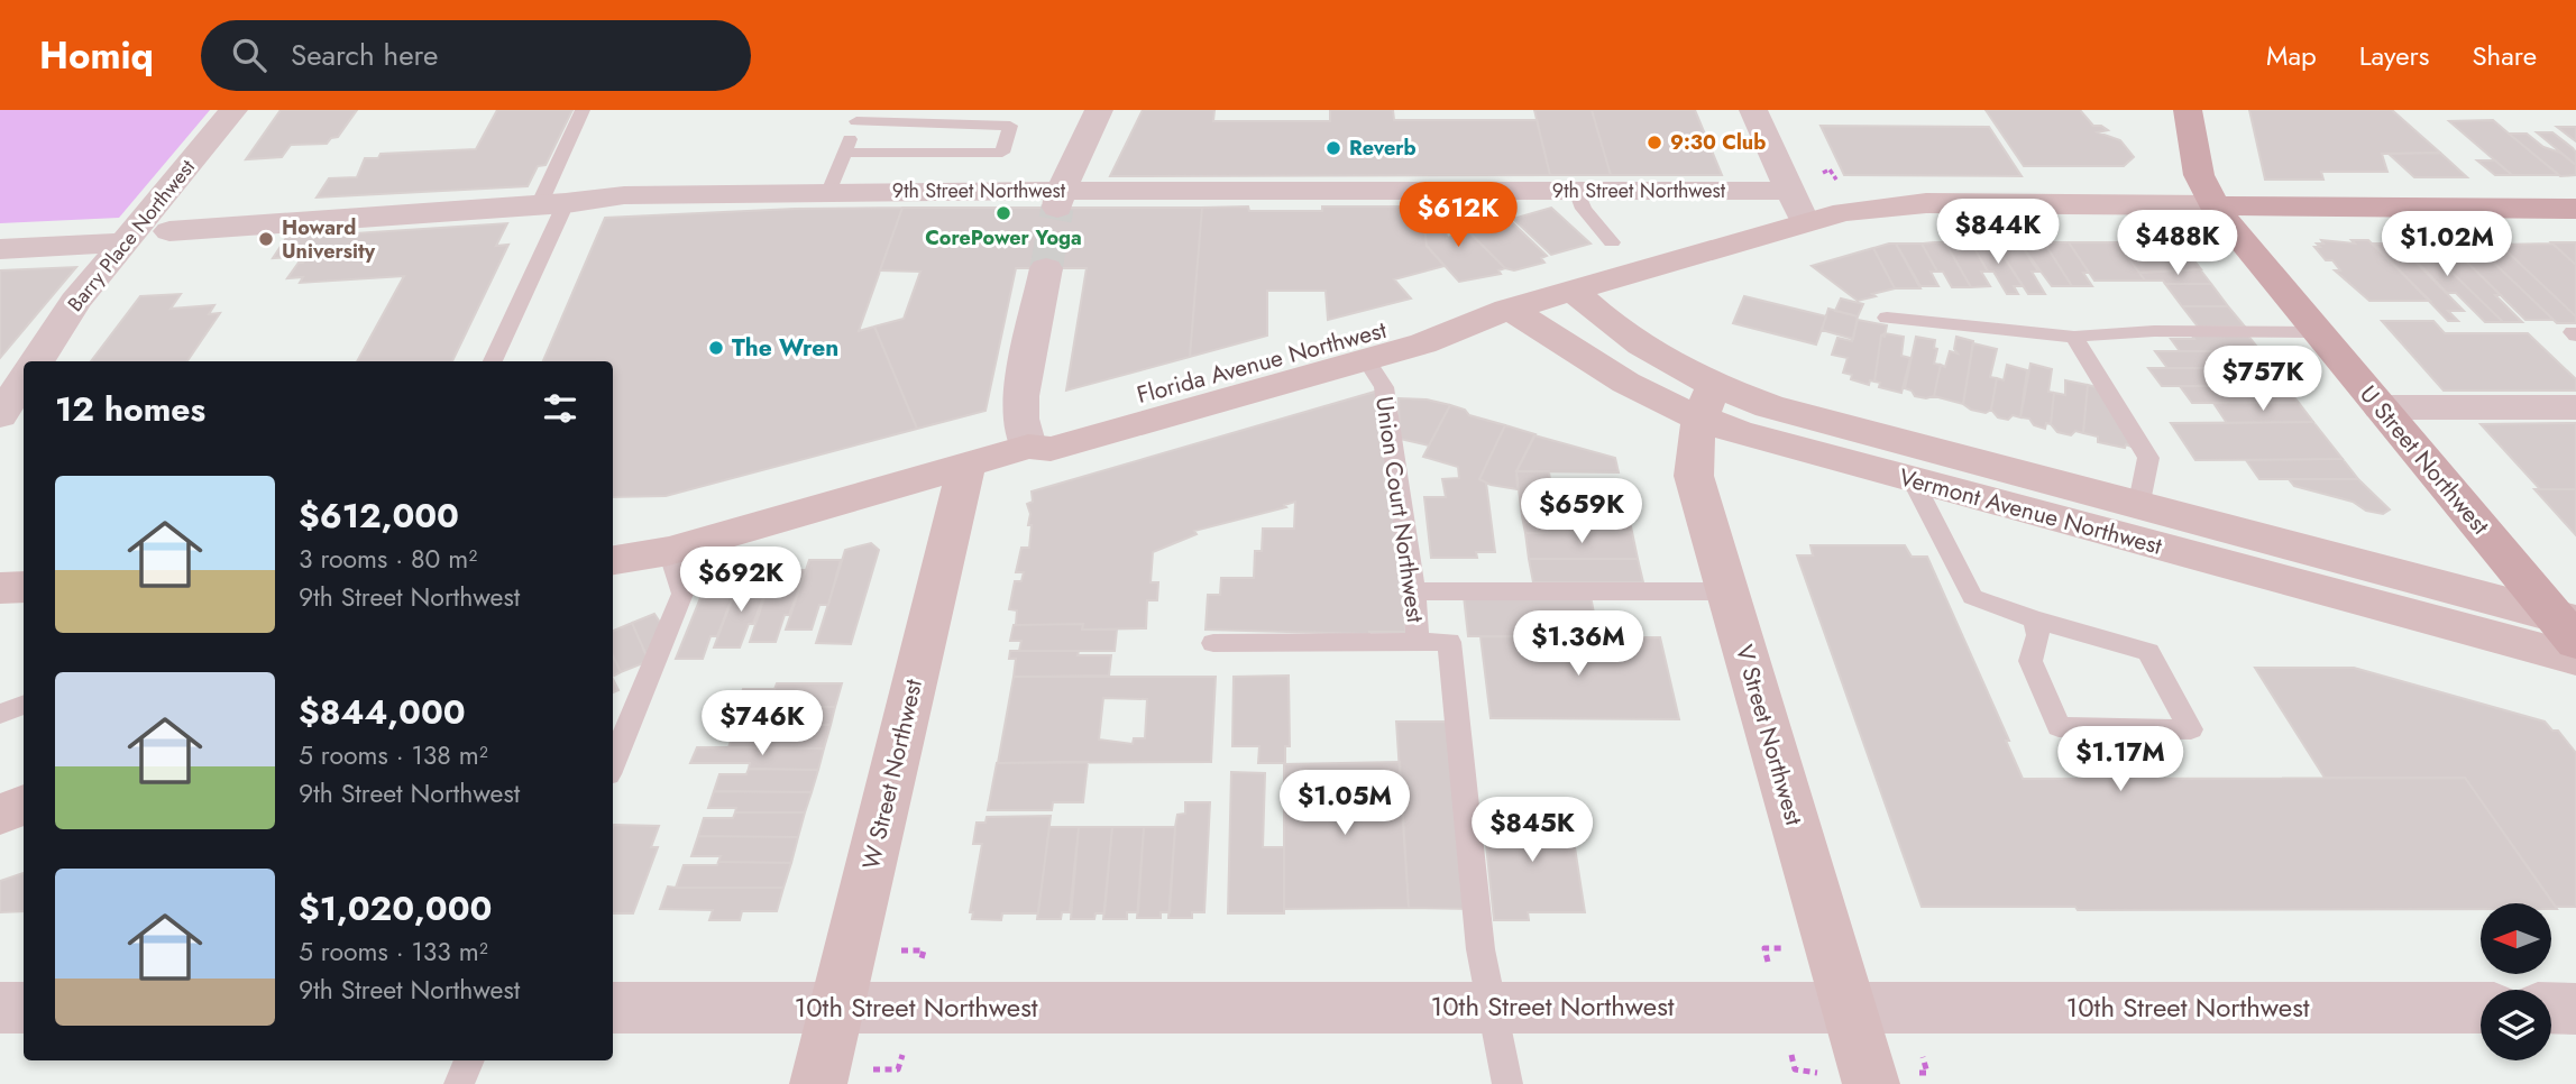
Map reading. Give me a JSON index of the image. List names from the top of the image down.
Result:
{
  "streets": {
    "main road": ["U Street Northwest"],
    "street": [
      "9th Street Northwest",
      "Barry Place Northwest",
      "Florida Avenue Northwest",
      "Vermont Avenue Northwest",
      "V Street Northwest",
      "W Street Northwest",
      "10th Street Northwest"
    ],
    "lane": ["Union Court Northwest"]
  },
  "crossings": [
    ["Florida Avenue Northwest", "Union Court Northwest"],
    ["Florida Avenue Northwest", "Vermont Avenue Northwest"],
    ["Florida Avenue Northwest", "W Street Northwest"],
    ["U Street Northwest", "Vermont Avenue Northwest"],
    ["Union Court Northwest", "10th Street Northwest"],
    ["Vermont Avenue Northwest", "V Street Northwest"],
    ["V Street Northwest", "10th Street Northwest"],
    ["W Street Northwest", "10th Street Northwest"]
  ],
  "places": [
    "9:30 Club",
    "Reverb",
    "CorePower Yoga",
    "Howard University",
    "The Wren"
  ],
  "north": "left",
  "page": {
    "header": "Homiq",
    "search": "Search here",
    "nav": ["Map", "Layers", "Share"],
    "price": [
      "$612K",
      "$844K",
      "$488K",
      "$1.02M",
      "$757K",
      "$659K",
      "$692K",
      "$1.36M",
      "$746K",
      "$1.17M",
      "$1.05M",
      "$845K"
    ],
    "heading": "12 homes",
    "list": [
      {
        "name": "$612,000",
        "note": "3 rooms · 80 m² · 9th Street Northwest"
      },
      {
        "name": "$844,000",
        "note": "5 rooms · 138 m² · 9th Street Northwest"
      },
      {
        "name": "$1,020,000",
        "note": "5 rooms · 133 m² · 9th Street Northwest"
      }
    ]
  }
}
